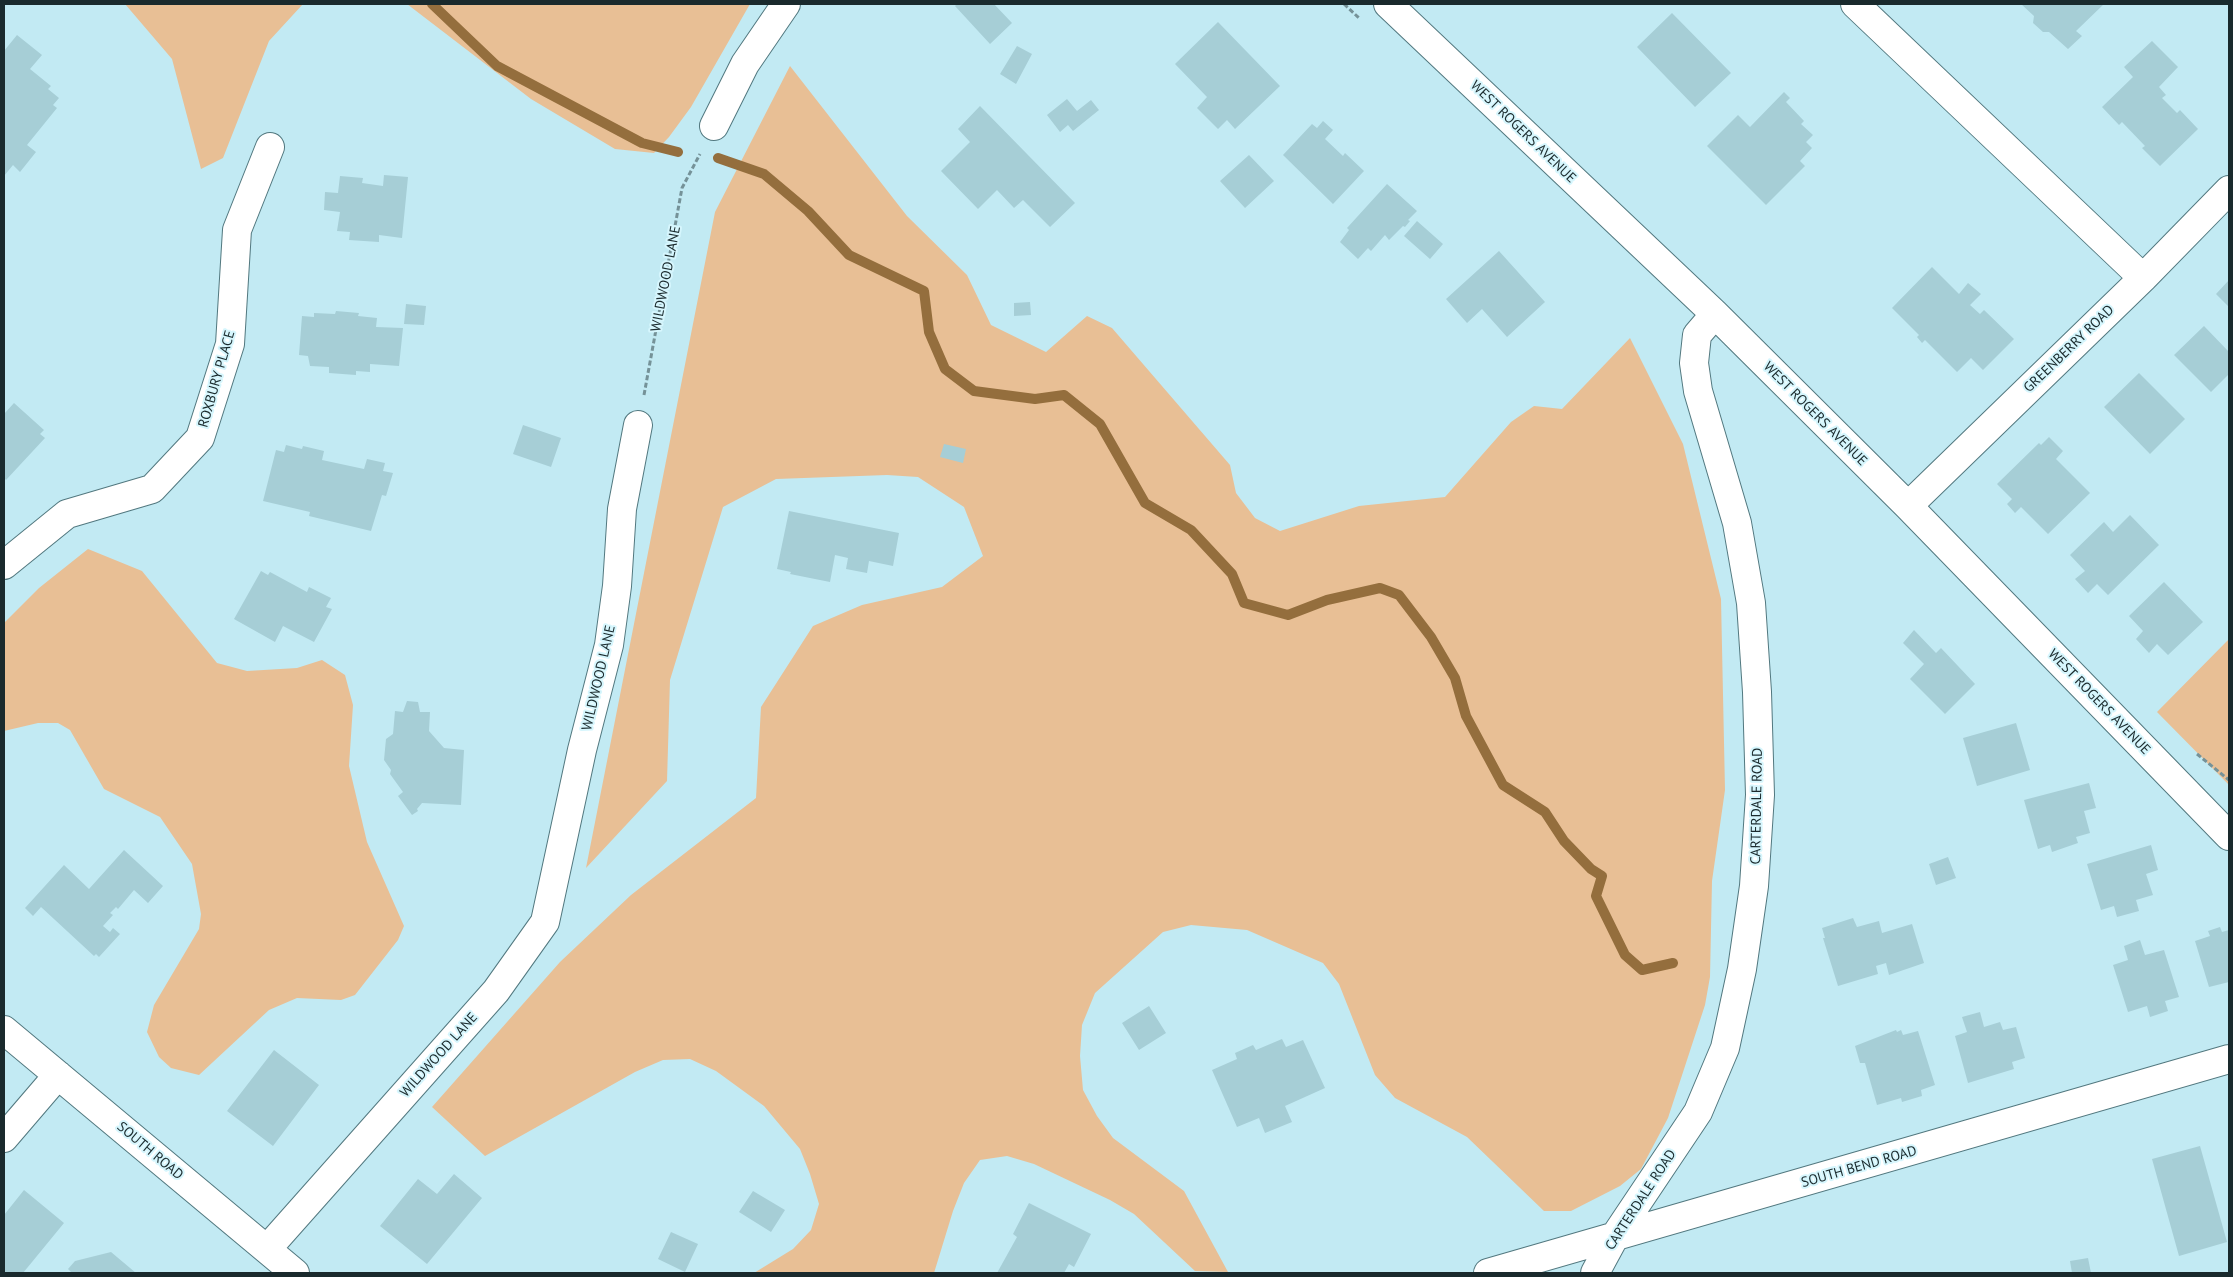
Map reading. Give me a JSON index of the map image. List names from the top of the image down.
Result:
{
  "streets": {
    "street": [
      "WEST ROGERS AVENUE",
      "WILDWOOD LANE",
      "GREENBERRY ROAD",
      "ROXBURY PLACE",
      "CARTERDALE ROAD",
      "SOUTH ROAD",
      "SOUTH BEND ROAD"
    ]
  },
  "crossings": [
    ["WEST ROGERS AVENUE", "GREENBERRY ROAD"],
    ["WEST ROGERS AVENUE", "CARTERDALE ROAD"],
    ["WILDWOOD LANE", "SOUTH ROAD"],
    ["CARTERDALE ROAD", "SOUTH BEND ROAD"]
  ]
}
